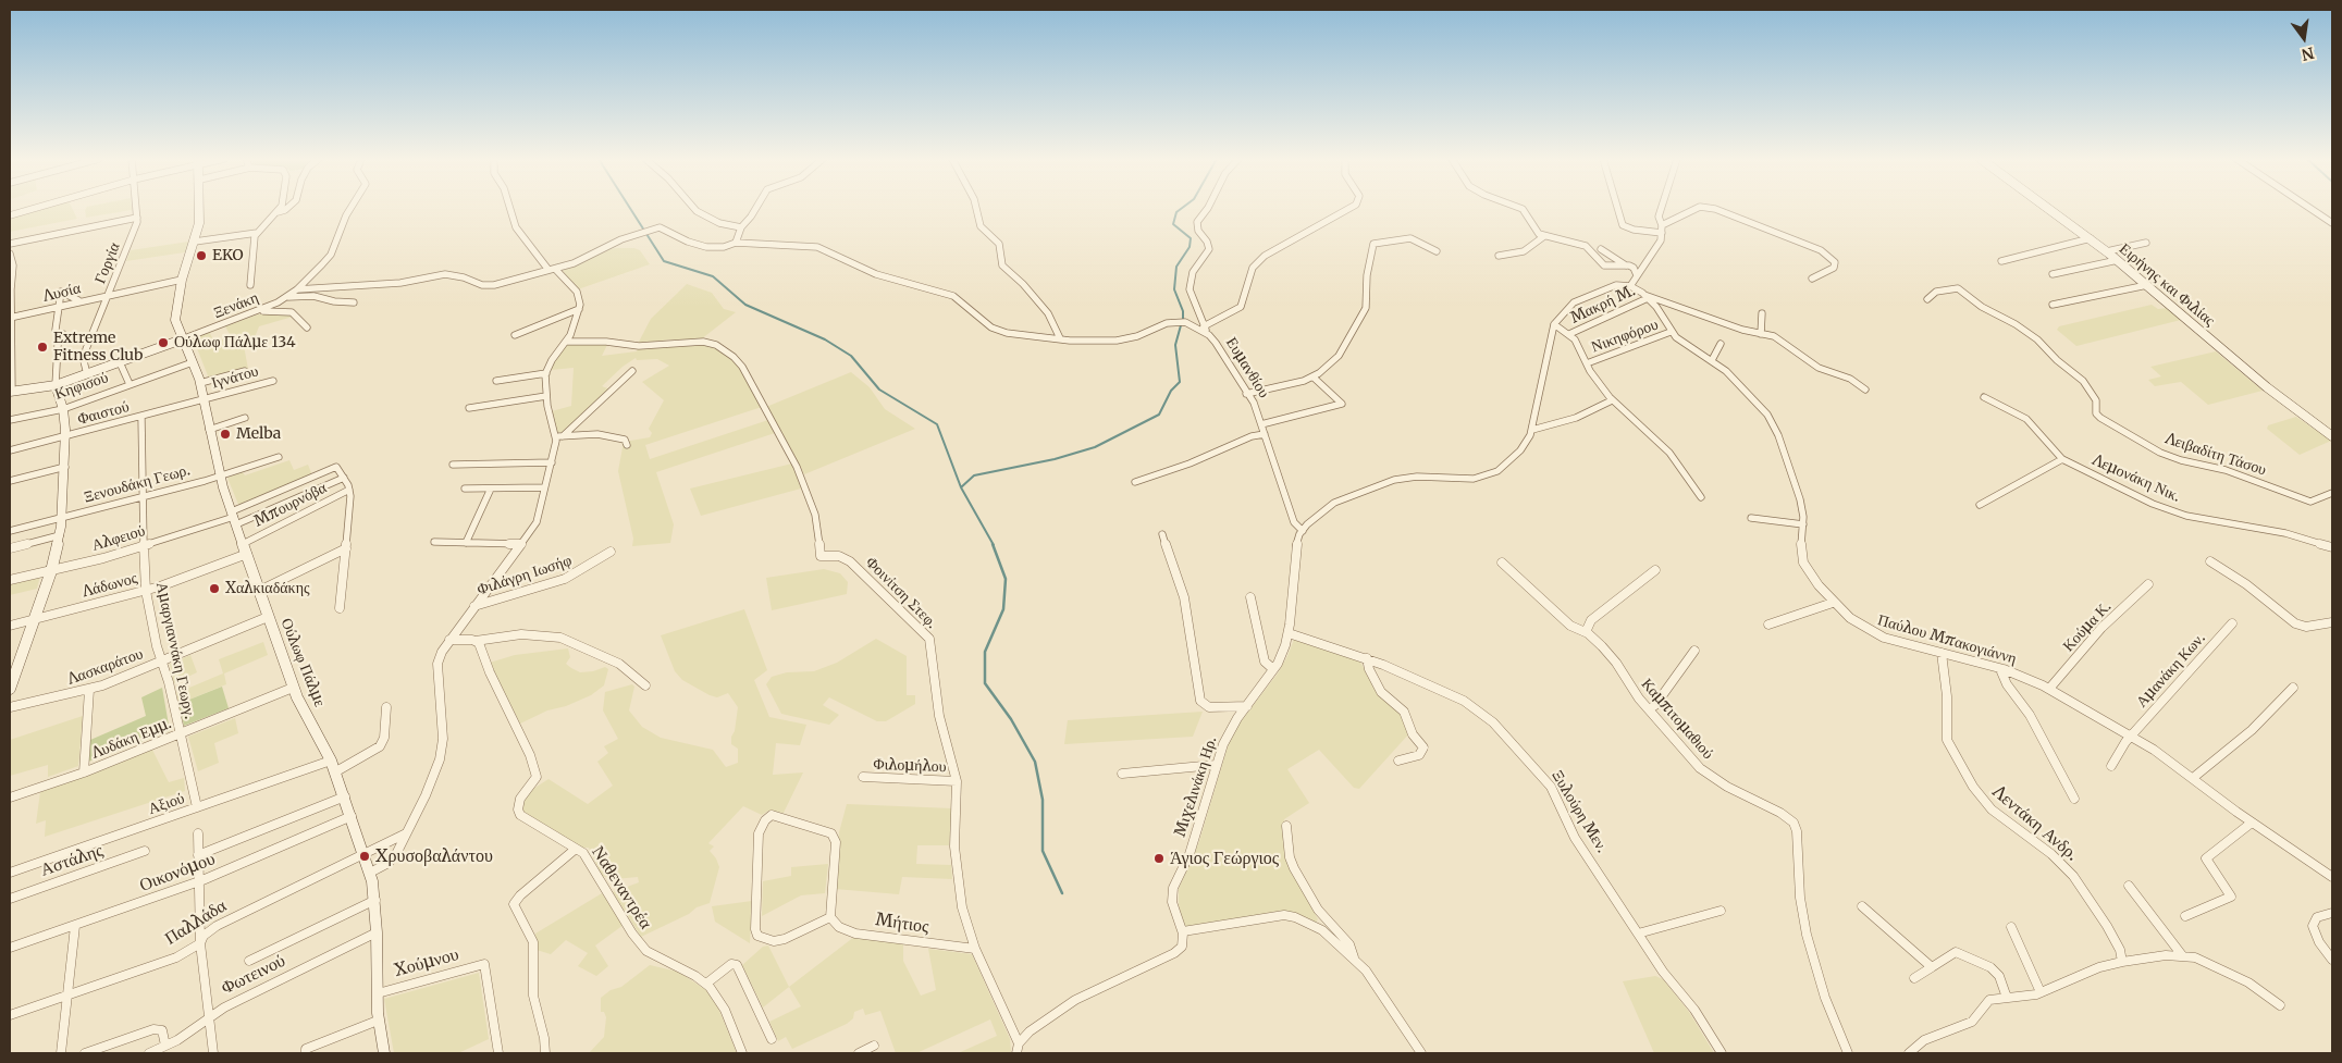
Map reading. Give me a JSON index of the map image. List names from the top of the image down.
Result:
{
  "streets": {
    "street": [
      "Γοργία",
      "Ειρήνης και Φιλίας",
      "Λυσία",
      "Μακρή Μ.",
      "Ξενάκη",
      "Νικηφόρου",
      "Ευμανθίου",
      "Ιγνάτου",
      "Κηφισού",
      "Φαιστού",
      "Λειβαδίτη Τάσου",
      "Λεμονάκη Νικ.",
      "Ξενουδάκη Γεωρ.",
      "Μπουρνόβα",
      "Αλφειού",
      "Φιλάγρη Ιωσήφ",
      "Λάδωνος",
      "Φοινίτση Στεφ.",
      "Κούμα Κ.",
      "Παύλου Μπακογιάννη",
      "Αμαργιαννάκη Γεωργ.",
      "Ούλωφ Πάλμε",
      "Λασκαράτου",
      "Αμανάκη Κων.",
      "Καμπιτομαθιού",
      "Λυδάκη Εμμ.",
      "Φιλομήλου",
      "Μιχελινάκη Ηρ.",
      "Αξιού",
      "Ξυλούρη Μεν.",
      "Λεντάκη Ανδρ.",
      "Αστάλης",
      "Οικονόμου",
      "Ναθεναντρέα",
      "Παλλάδα",
      "Μήτιος",
      "Χούμνου",
      "Φωτεινού"
    ]
  },
  "crossings": [
    ["Γοργία", "Λυσία"],
    ["Λυσία", "Ούλωφ Πάλμε"],
    ["Μακρή Μ.", "Παύλου Μπακογιάννη"],
    ["Ξενάκη", "Ούλωφ Πάλμε"],
    ["Νικηφόρου", "Παύλου Μπακογιάννη"],
    ["Ευμανθίου", "Μιχελινάκη Ηρ."],
    ["Ιγνάτου", "Φαιστού"],
    ["Ιγνάτου", "Ούλωφ Πάλμε"],
    ["Κηφισού", "Ούλωφ Πάλμε"],
    ["Φαιστού", "Αμαργιαννάκη Γεωργ."],
    ["Φαιστού", "Ούλωφ Πάλμε"],
    ["Ξενουδάκη Γεωρ.", "Αμαργιαννάκη Γεωργ."],
    ["Ξενουδάκη Γεωρ.", "Ούλωφ Πάλμε"],
    ["Μπουρνόβα", "Λάδωνος"],
    ["Μπουρνόβα", "Ούλωφ Πάλμε"],
    ["Αλφειού", "Αμαργιαννάκη Γεωργ."],
    ["Αλφειού", "Ούλωφ Πάλμε"],
    ["Λάδωνος", "Αμαργιαννάκη Γεωργ."],
    ["Λάδωνος", "Ούλωφ Πάλμε"],
    ["Φοινίτση Στεφ.", "Φιλομήλου"],
    ["Φοινίτση Στεφ.", "Μήτιος"],
    ["Κούμα Κ.", "Παύλου Μπακογιάννη"],
    ["Παύλου Μπακογιάννη", "Αμανάκη Κων."],
    ["Παύλου Μπακογιάννη", "Μιχελινάκη Ηρ."],
    ["Παύλου Μπακογιάννη", "Λεντάκη Ανδρ."],
    ["Αμαργιαννάκη Γεωργ.", "Λασκαράτου"],
    ["Αμαργιαννάκη Γεωργ.", "Λυδάκη Εμμ."],
    ["Αμαργιαννάκη Γεωργ.", "Αξιού"],
    ["Ούλωφ Πάλμε", "Λασκαράτου"],
    ["Ούλωφ Πάλμε", "Λυδάκη Εμμ."],
    ["Ούλωφ Πάλμε", "Αξιού"],
    ["Ούλωφ Πάλμε", "Οικονόμου"],
    ["Ούλωφ Πάλμε", "Παλλάδα"],
    ["Ούλωφ Πάλμε", "Χούμνου"],
    ["Ούλωφ Πάλμε", "Φωτεινού"],
    ["Μιχελινάκη Ηρ.", "Ξυλούρη Μεν."]
  ],
  "places": [
    "EKO",
    "Ούλωφ Πάλμε 134",
    "Extreme Fitness Club",
    "Melba",
    "Χαλκιαδάκης",
    "Χρυσοβαλάντου",
    "Άγιος Γεώργιος"
  ],
  "north": "bottom"
}
